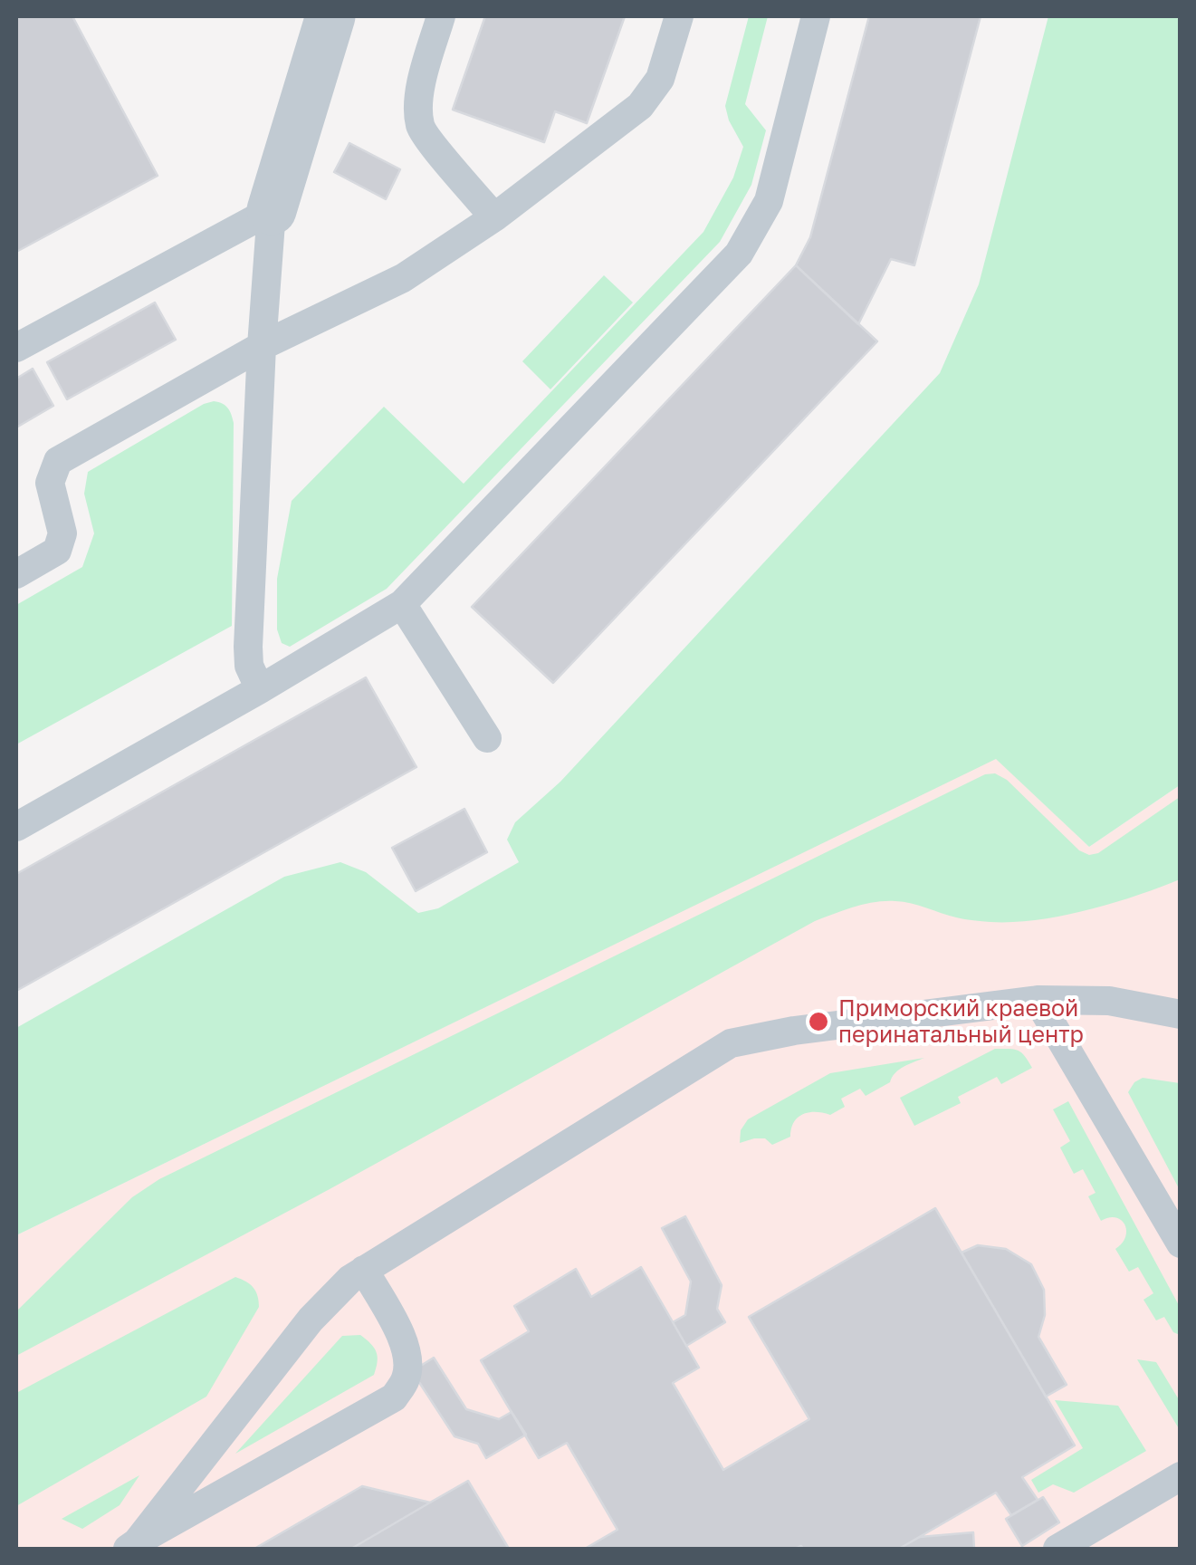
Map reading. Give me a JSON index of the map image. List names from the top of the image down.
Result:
{
  "places": ["Приморский краевой перинатальный центр"]
}
